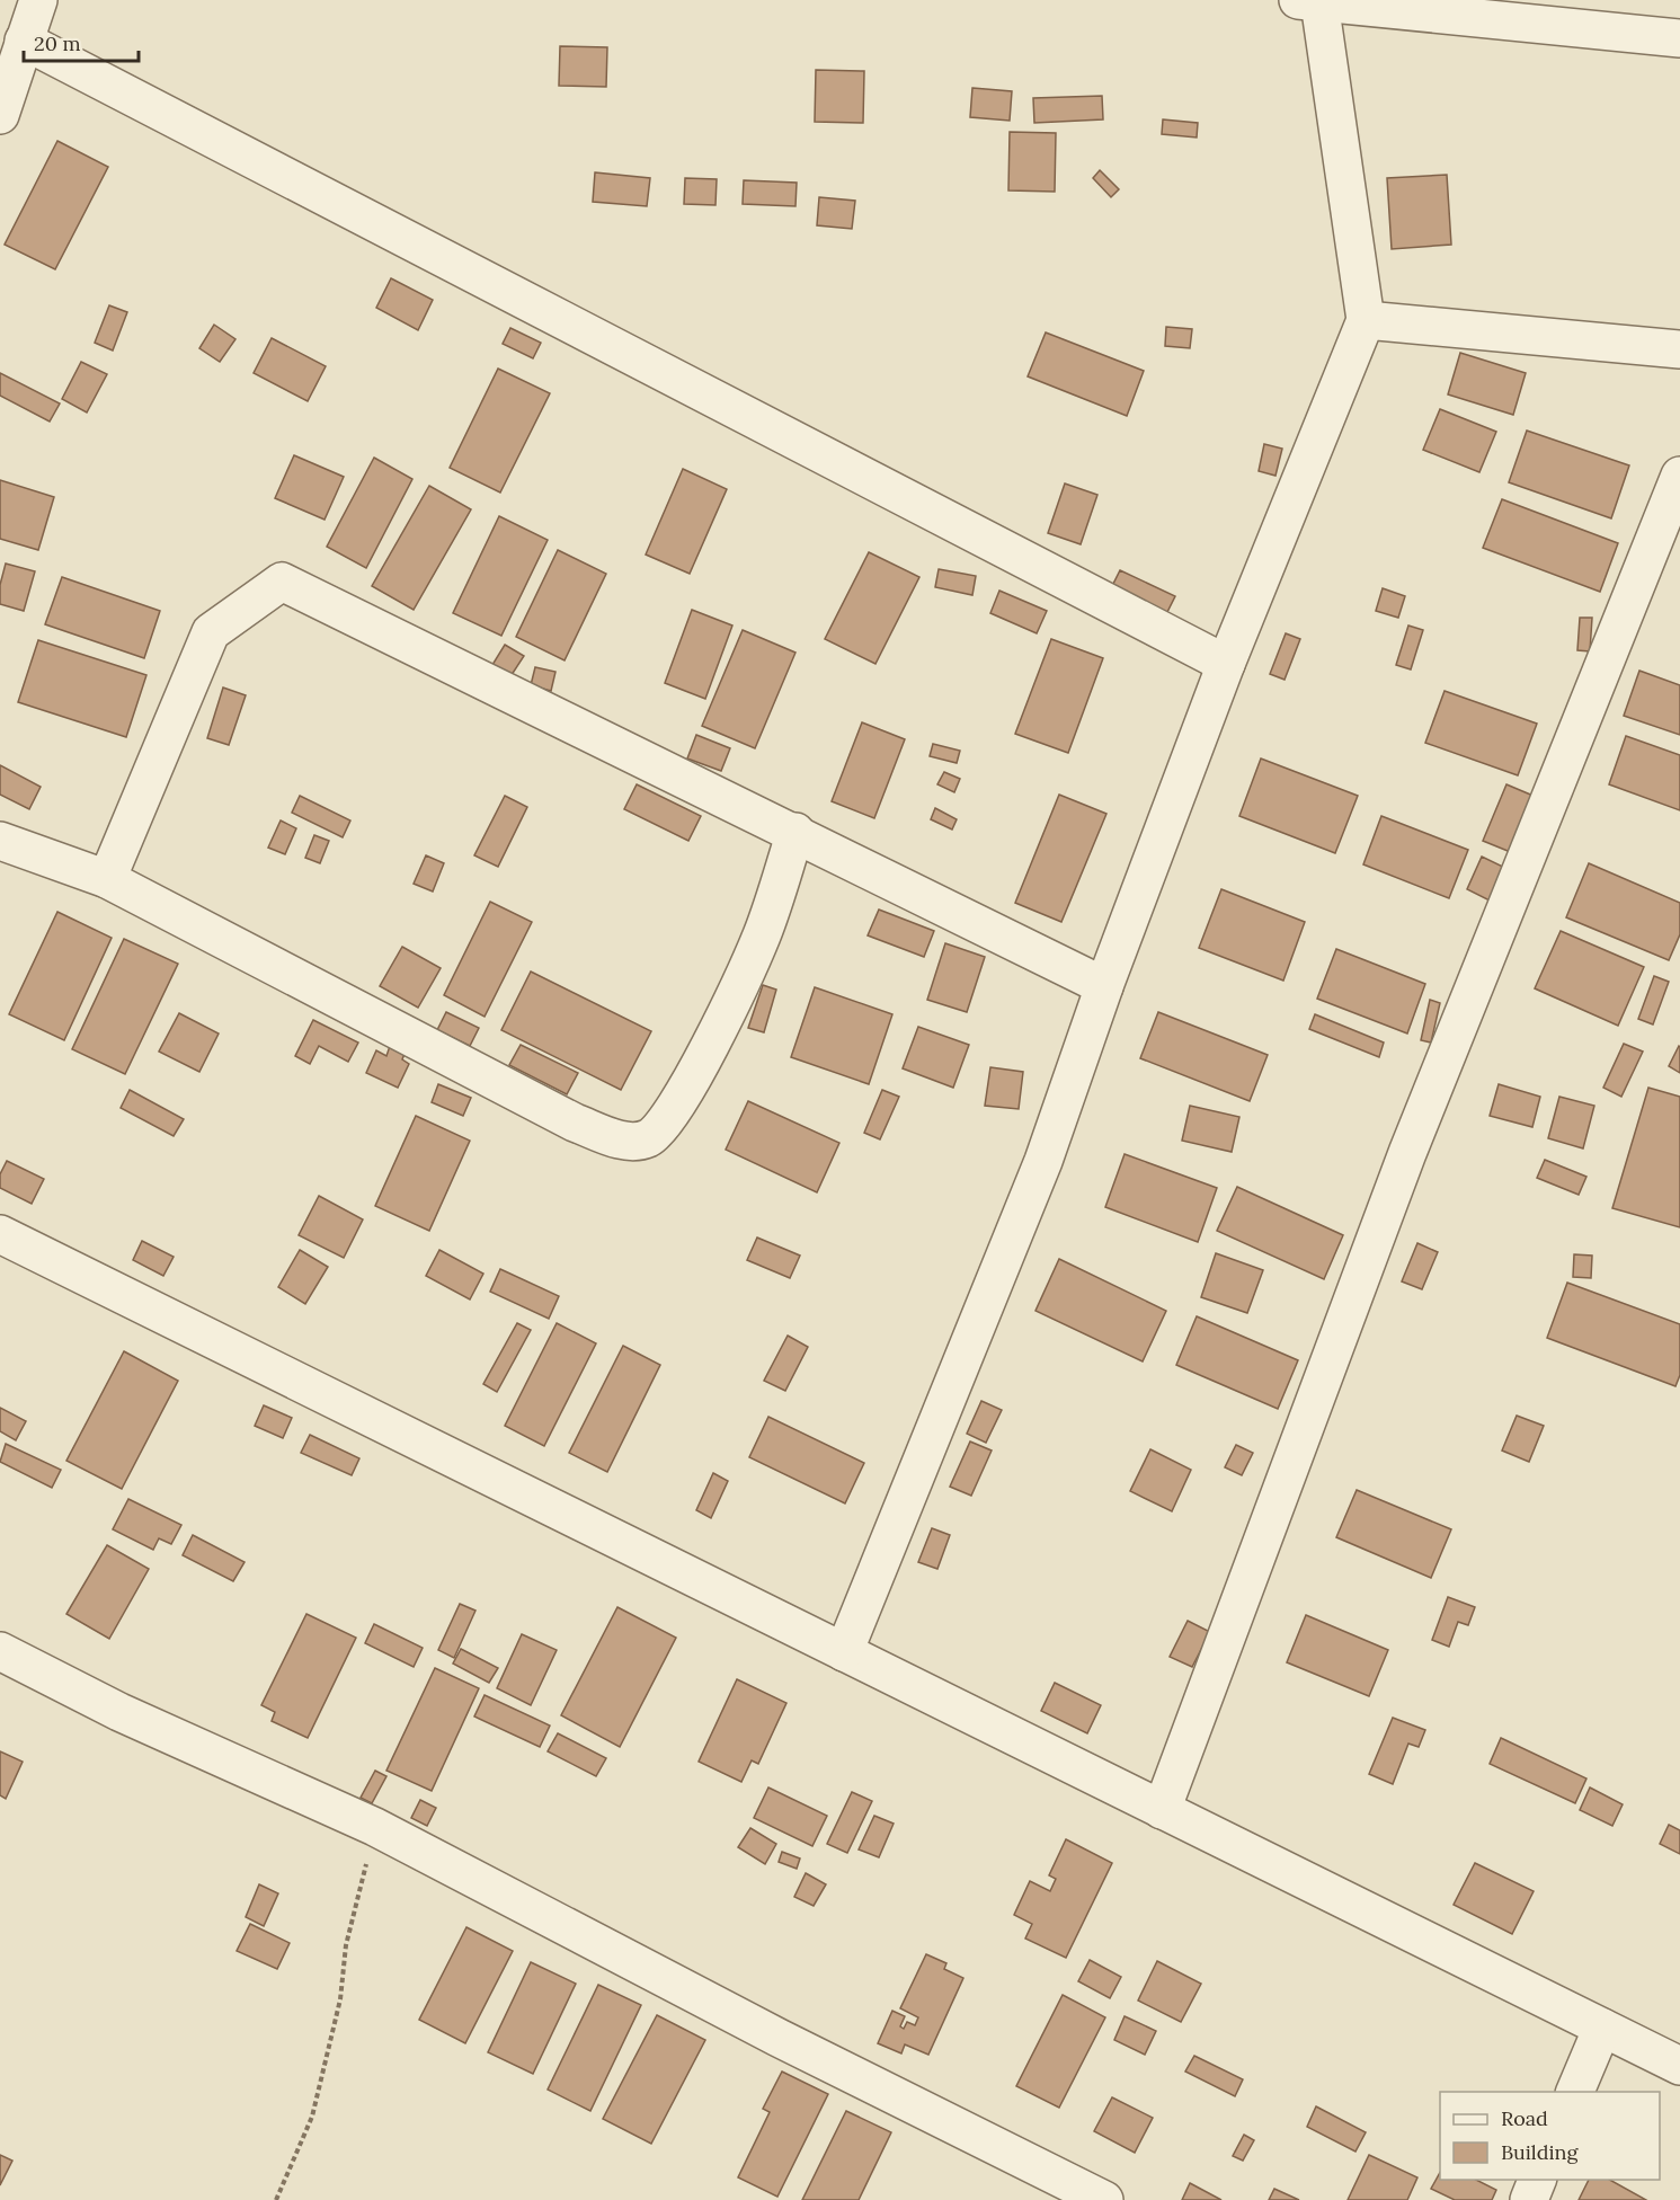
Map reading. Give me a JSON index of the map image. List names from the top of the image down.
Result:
{
  "legend": ["Road", "Building"],
  "scale_bar": "20 m"
}
